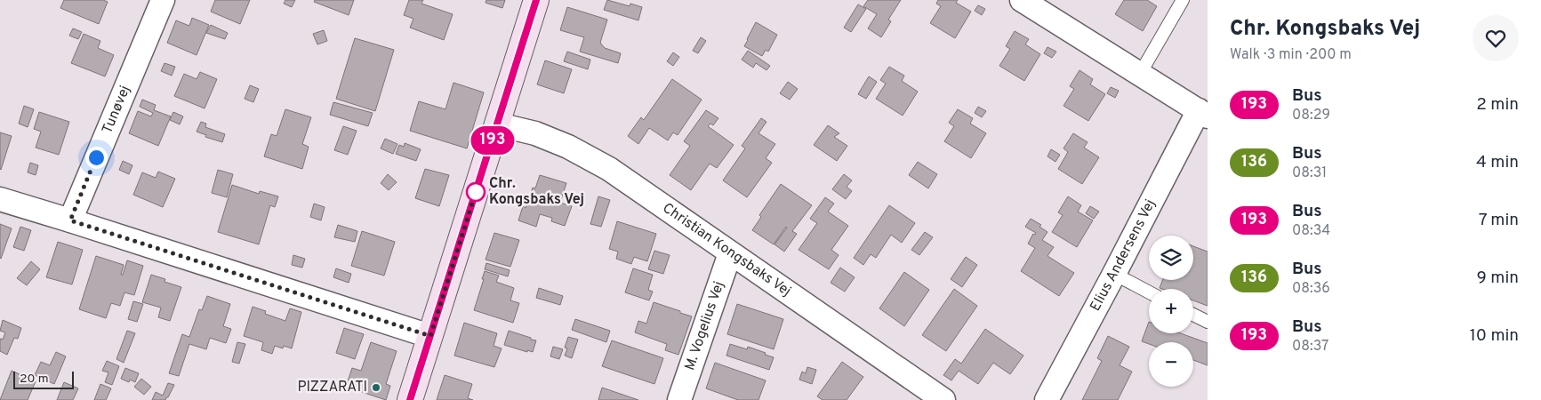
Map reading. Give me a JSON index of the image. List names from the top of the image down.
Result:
{
  "streets": {
    "street": [
      "Tunøvej",
      "Christian Kongsbaks Vej",
      "Elius Andersens Vej",
      "M. Vogelius Vej"
    ]
  },
  "crossings": [
    ["Christian Kongsbaks Vej", "M. Vogelius Vej"]
  ],
  "places": ["Chr. Kongsbaks Vej", "PIZZARATI"],
  "lines": ["bus line 193"],
  "scale_bar": "20 m",
  "page": {
    "on_map": "193",
    "heading": ["Chr. Kongsbaks Vej", "Walk · 3 min · 200 m"],
    "list": [
      {
        "mark": "193",
        "name": "Bus",
        "note": "08:29",
        "value": "2 min"
      },
      {
        "mark": "136",
        "name": "Bus",
        "note": "08:31",
        "value": "4 min"
      },
      {
        "mark": "193",
        "name": "Bus",
        "note": "08:34",
        "value": "7 min"
      },
      {
        "mark": "136",
        "name": "Bus",
        "note": "08:36",
        "value": "9 min"
      },
      {
        "mark": "193",
        "name": "Bus",
        "note": "08:37",
        "value": "10 min"
      }
    ],
    "map_buttons": ["+", "−"],
    "scale": "20 m"
  }
}
